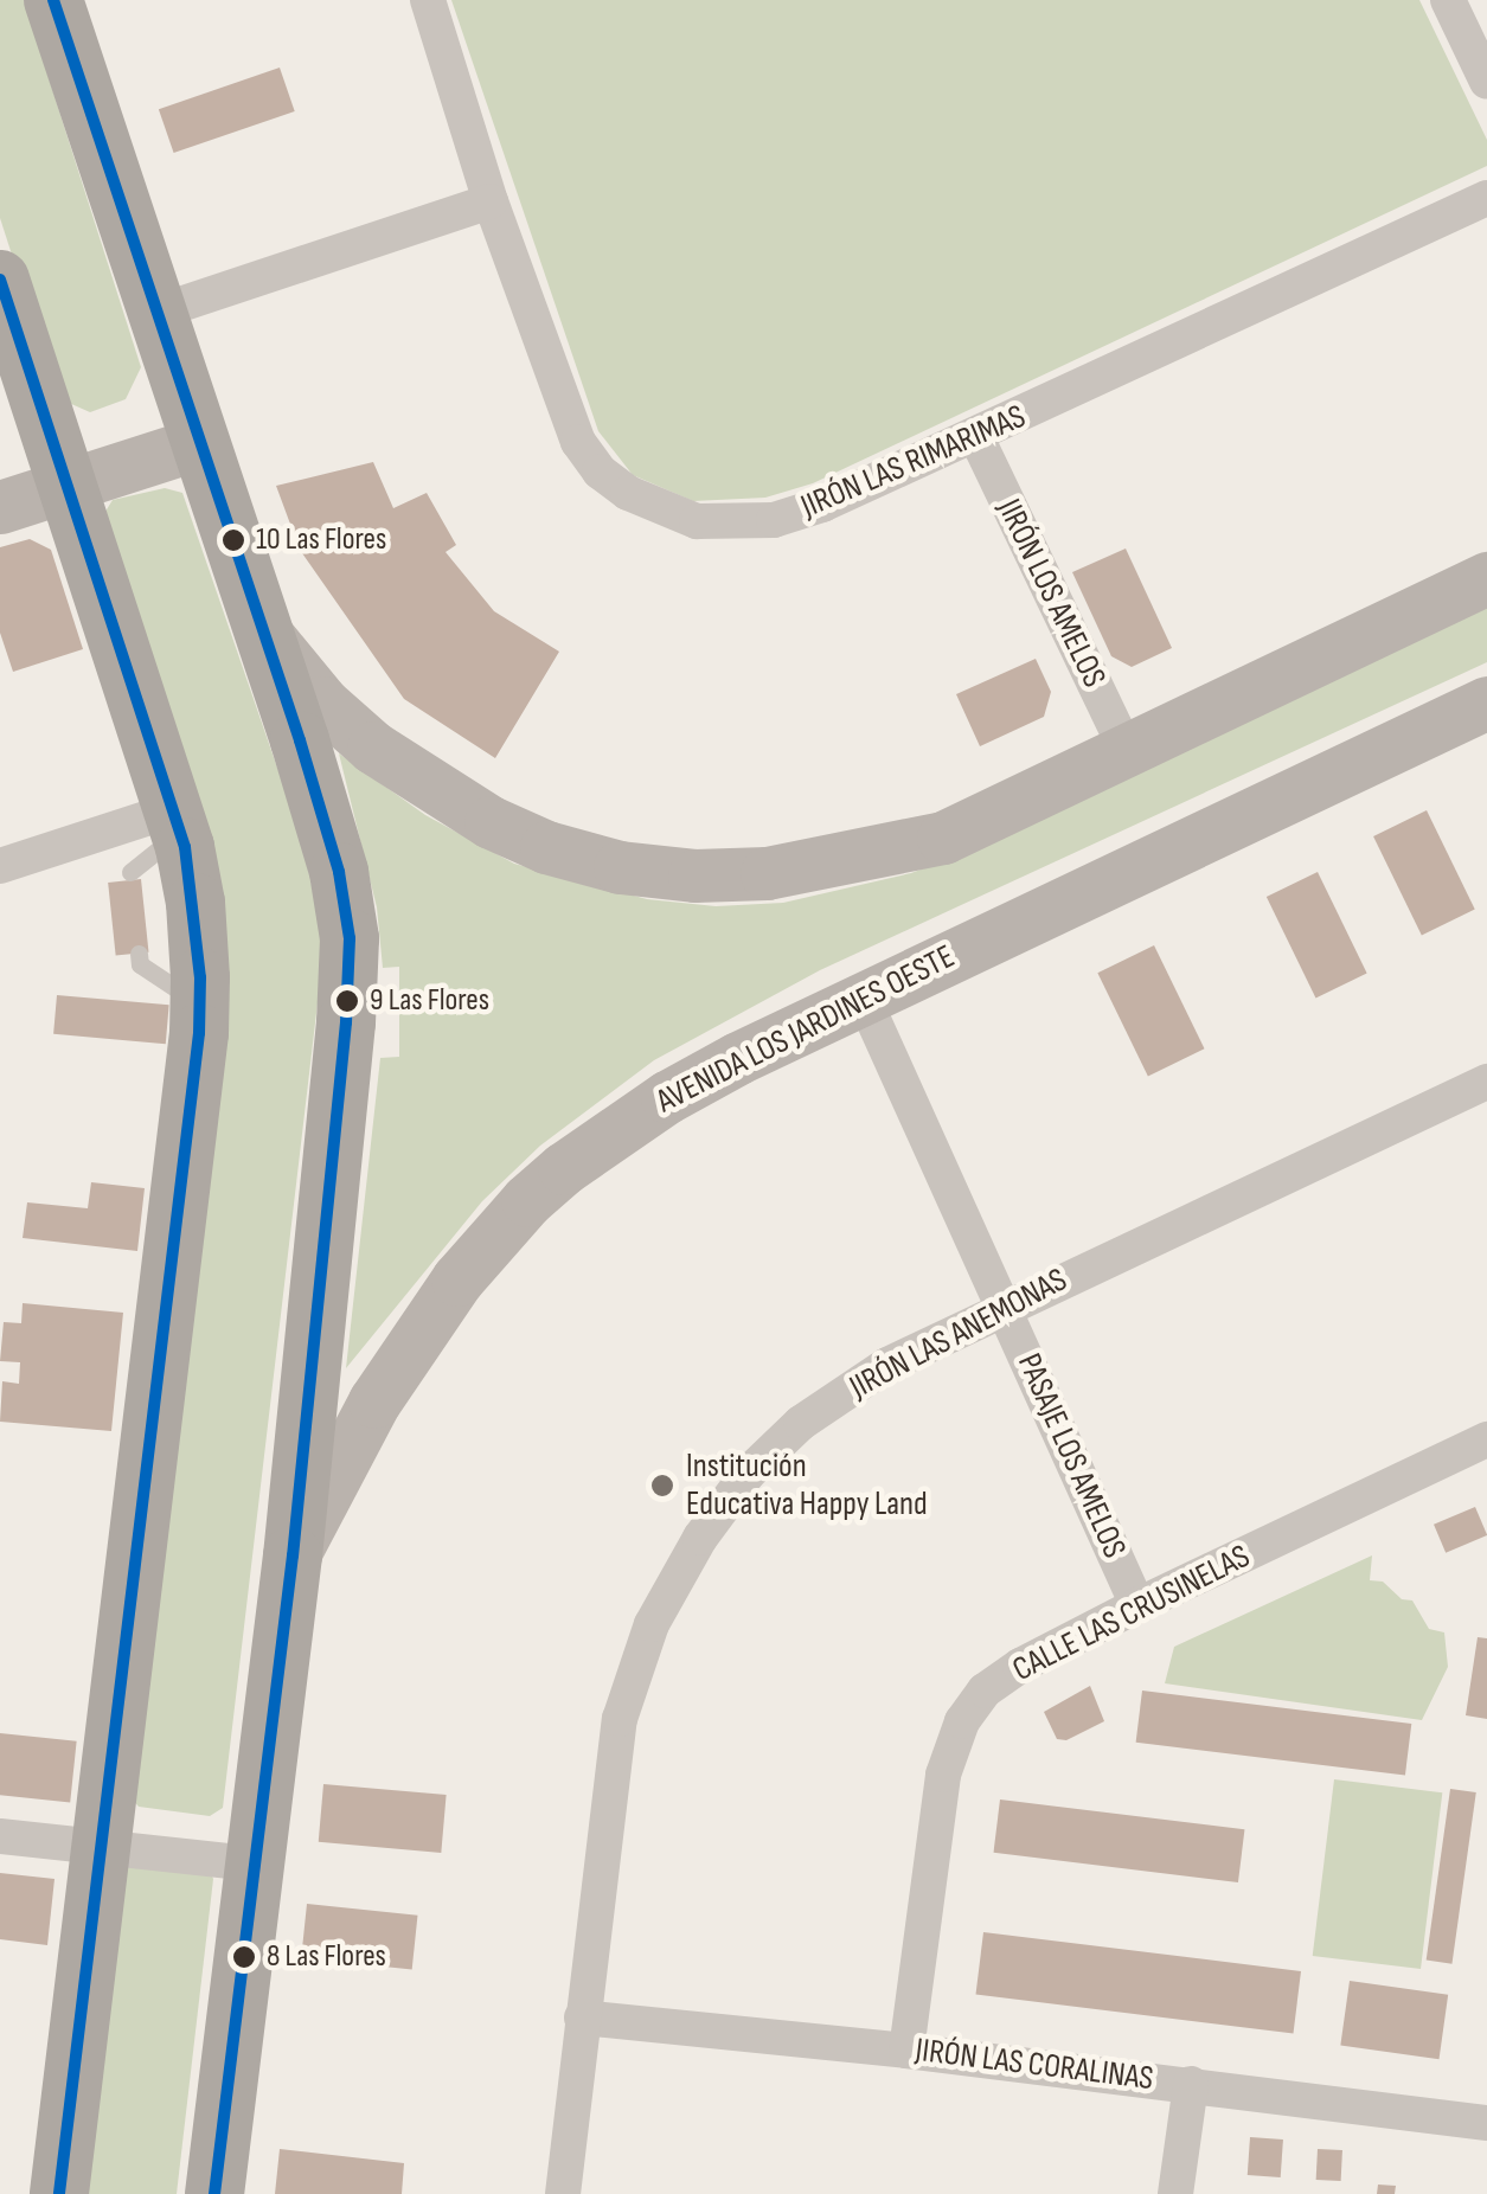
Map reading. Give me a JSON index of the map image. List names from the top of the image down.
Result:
{
  "streets": {
    "main road": ["AVENIDA LOS JARDINES OESTE"],
    "street": [
      "JIRÓN LAS RIMARIMAS",
      "JIRÓN LOS AMELOS",
      "JIRÓN LAS ANEMONAS",
      "PASAJE LOS AMELOS",
      "CALLE LAS CRUSINELAS",
      "JIRÓN LAS CORALINAS"
    ]
  },
  "crossings": [
    ["JIRÓN LAS RIMARIMAS", "JIRÓN LOS AMELOS"],
    ["JIRÓN LAS ANEMONAS", "PASAJE LOS AMELOS"],
    ["JIRÓN LAS ANEMONAS", "JIRÓN LAS CORALINAS"],
    ["PASAJE LOS AMELOS", "CALLE LAS CRUSINELAS"],
    ["CALLE LAS CRUSINELAS", "JIRÓN LAS CORALINAS"]
  ],
  "places": [
    "10 Las Flores",
    "9 Las Flores",
    "Institución Educativa Happy Land",
    "8 Las Flores"
  ]
}
